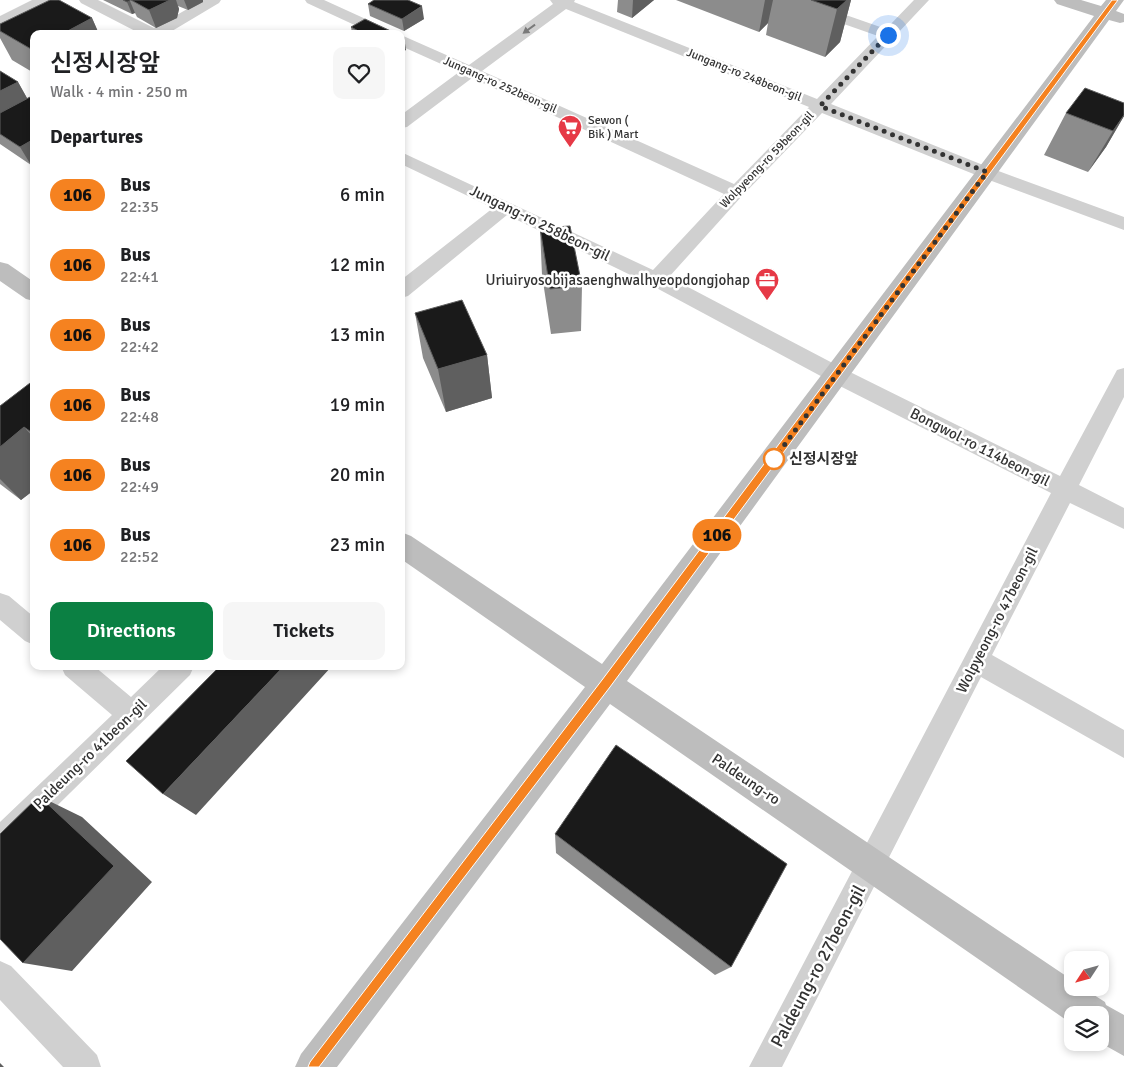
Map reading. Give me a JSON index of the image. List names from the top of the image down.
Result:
{
  "streets": {
    "main road": ["Paldeung-ro"],
    "street": [
      "Jungang-ro 248beon-gil",
      "Jungang-ro 252beon-gil",
      "Wolpyeong-ro 59beon-gil",
      "Jungang-ro 258beon-gil",
      "Bongwol-ro 114beon-gil",
      "Wolpyeong-ro 47beon-gil",
      "Paldeung-ro 41beon-gil",
      "Paldeung-ro 27beon-gil"
    ]
  },
  "crossings": [
    ["Jungang-ro 248beon-gil", "Wolpyeong-ro 59beon-gil"],
    ["Jungang-ro 252beon-gil", "Wolpyeong-ro 59beon-gil"],
    ["Wolpyeong-ro 59beon-gil", "Jungang-ro 258beon-gil"],
    ["Jungang-ro 258beon-gil", "Bongwol-ro 114beon-gil"],
    ["Bongwol-ro 114beon-gil", "Wolpyeong-ro 47beon-gil"],
    ["Wolpyeong-ro 47beon-gil", "Paldeung-ro"],
    ["Wolpyeong-ro 47beon-gil", "Paldeung-ro 27beon-gil"],
    ["Paldeung-ro", "Paldeung-ro 27beon-gil"]
  ],
  "places": {
    "supermarket": ["Sewon ( Bik ) Mart"],
    "office": ["Uriuiryosobijasaenghwalhyeopdongjohap"],
    "other": ["신정시장앞"]
  },
  "lines": ["bus line 106"],
  "north": "bottom left",
  "page": {
    "on_map": "106",
    "heading": [
      ["신정시장앞", "Walk · 4 min · 250 m"],
      "Departures"
    ],
    "list": [
      {
        "mark": "106",
        "name": "Bus",
        "note": "22:35",
        "value": "6 min"
      },
      {
        "mark": "106",
        "name": "Bus",
        "note": "22:41",
        "value": "12 min"
      },
      {
        "mark": "106",
        "name": "Bus",
        "note": "22:42",
        "value": "13 min"
      },
      {
        "mark": "106",
        "name": "Bus",
        "note": "22:48",
        "value": "19 min"
      },
      {
        "mark": "106",
        "name": "Bus",
        "note": "22:49",
        "value": "20 min"
      },
      {
        "mark": "106",
        "name": "Bus",
        "note": "22:52",
        "value": "23 min"
      }
    ],
    "buttons": ["Directions", "Tickets"]
  }
}
